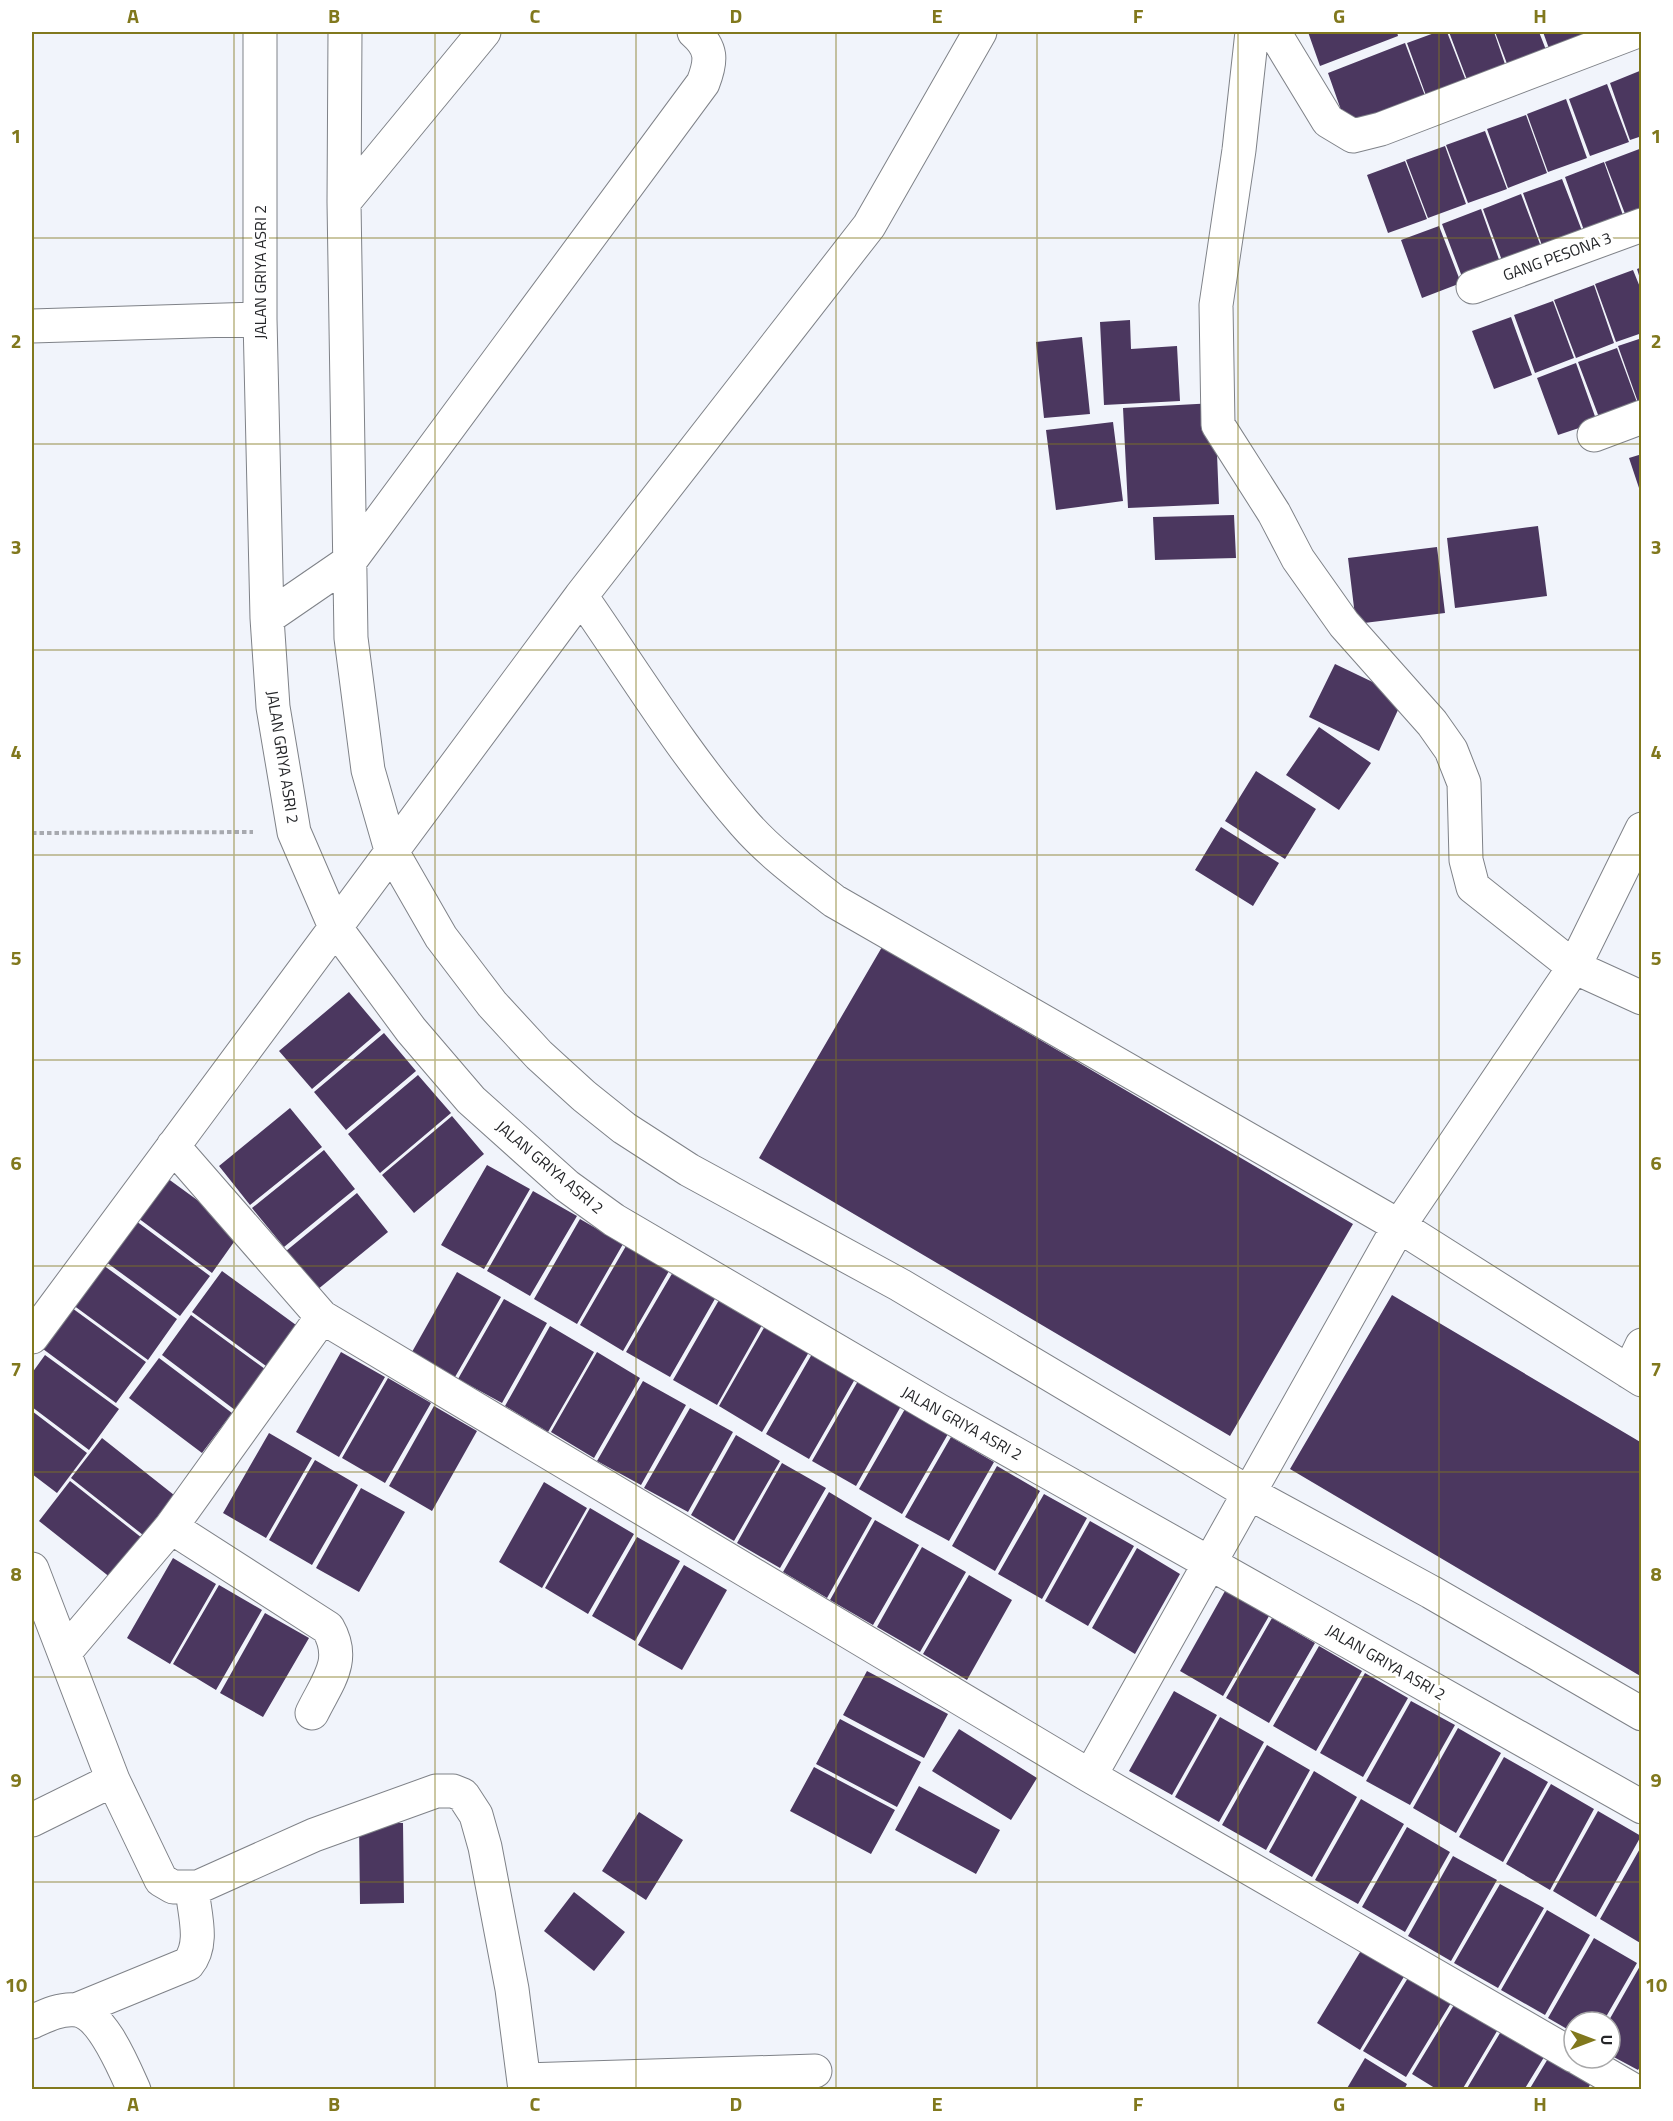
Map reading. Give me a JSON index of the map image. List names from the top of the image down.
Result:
{
  "streets": {
    "street": ["GANG PESONA 3", "JALAN GRIYA ASRI 2"]
  },
  "north": "right",
  "grid": {
    "columns": [
      "A",
      "B",
      "C",
      "D",
      "E",
      "F",
      "G",
      "H"
    ],
    "rows": [
      "1",
      "2",
      "3",
      "4",
      "5",
      "6",
      "7",
      "8",
      "9",
      "10"
    ]
  }
}
